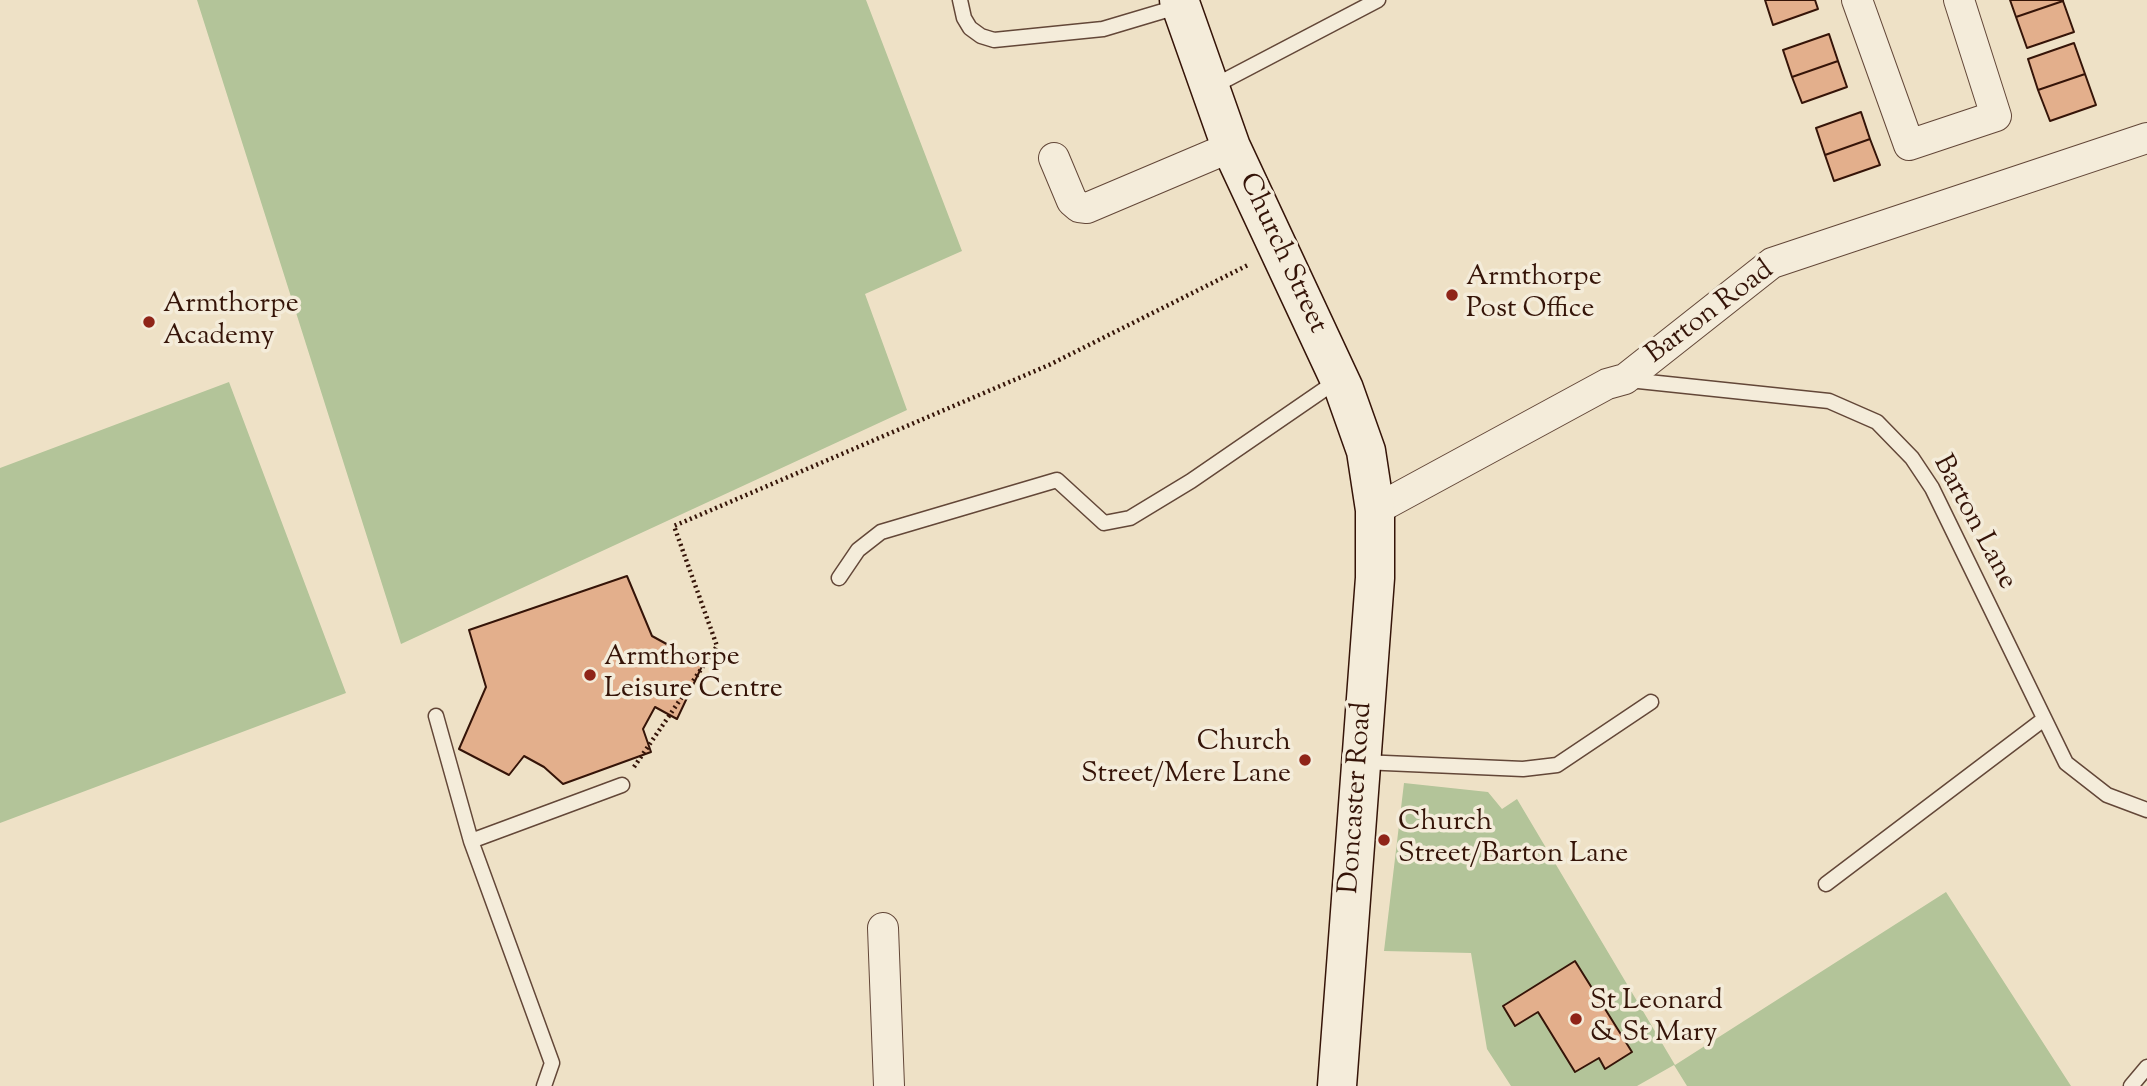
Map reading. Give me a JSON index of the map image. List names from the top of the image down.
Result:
{
  "streets": {
    "street": ["Church Street", "Barton Road", "Doncaster Road"],
    "lane": ["Barton Lane"]
  },
  "crossings": [
    ["Church Street", "Barton Road"],
    ["Church Street", "Doncaster Road"],
    ["Barton Road", "Barton Lane"],
    ["Barton Road", "Doncaster Road"]
  ],
  "places": [
    "Armthorpe Post Office",
    "Armthorpe Academy",
    "Armthorpe Leisure Centre",
    "Church Street/Mere Lane",
    "Church Street/Barton Lane",
    "St Leonard & St Mary"
  ]
}
